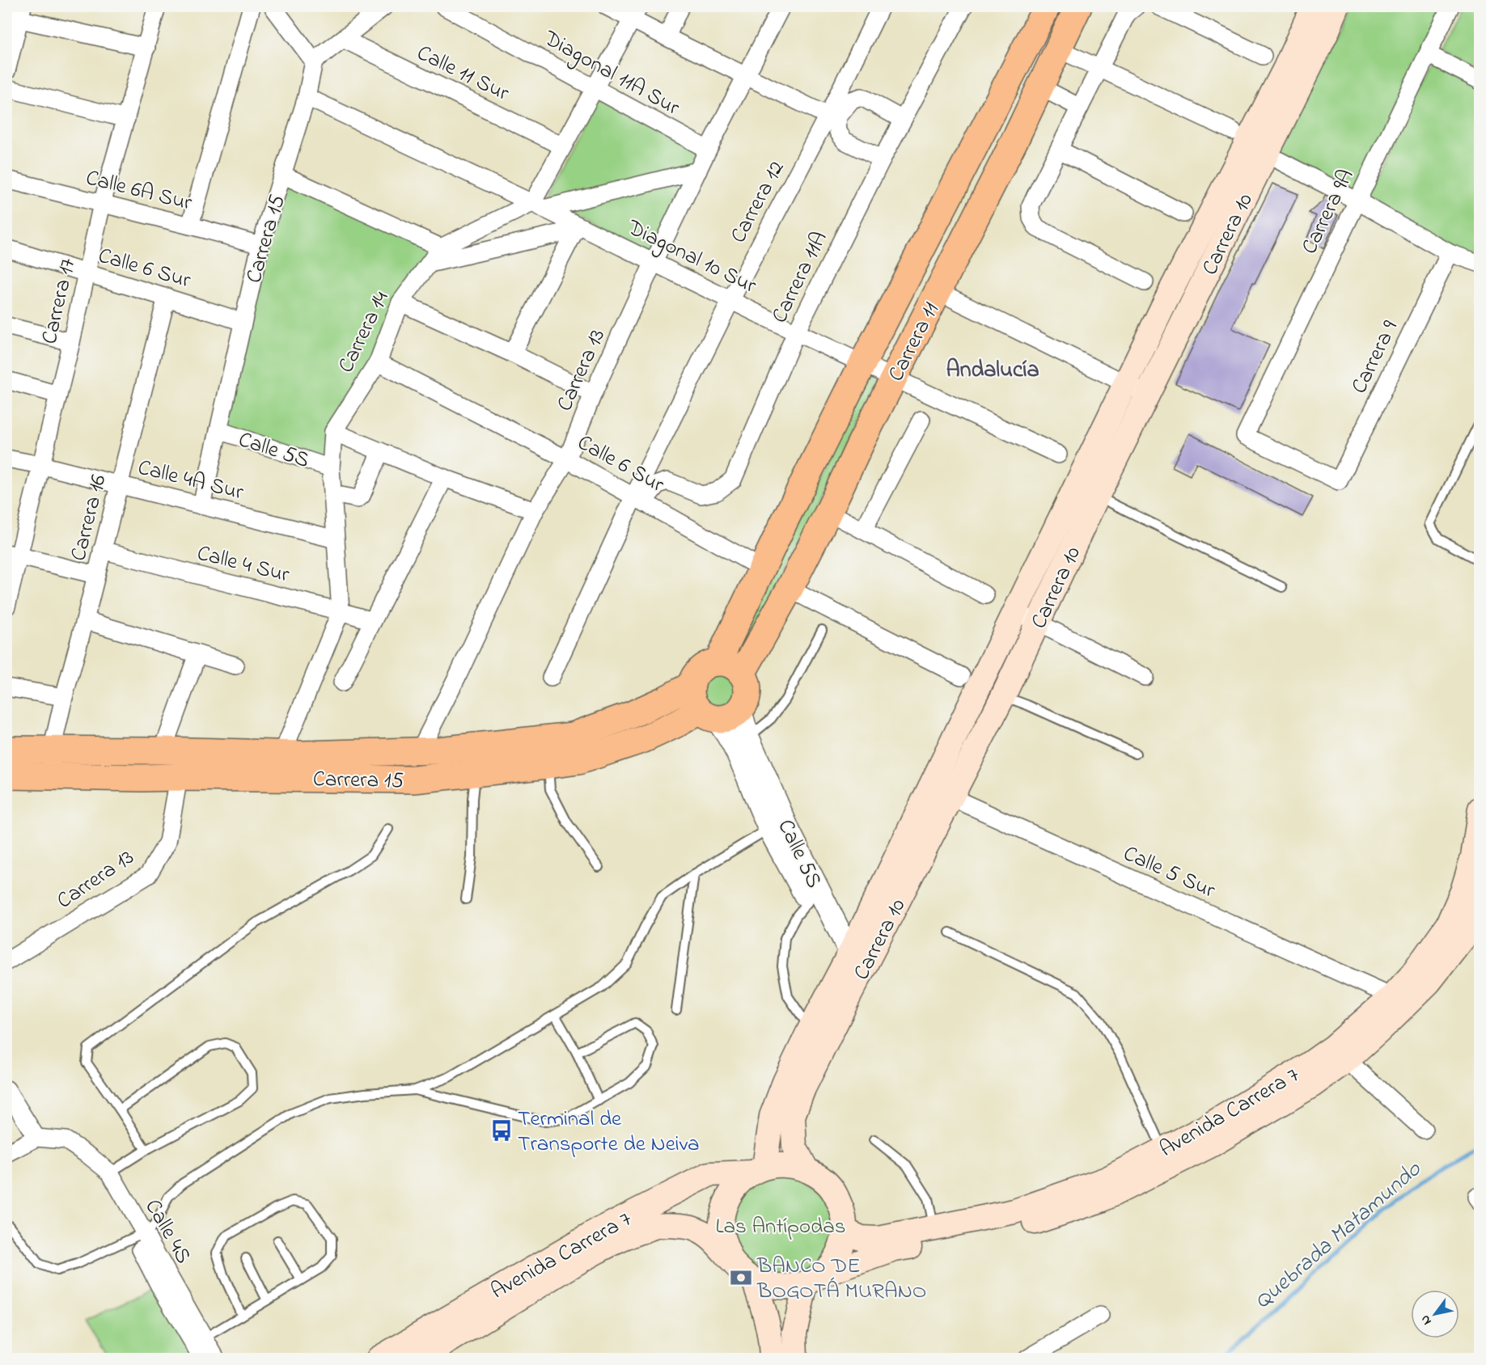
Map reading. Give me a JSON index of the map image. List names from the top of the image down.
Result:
{
  "streets": {
    "main road": [
      "Carrera 10",
      "Carrera 15",
      "Carrera 11",
      "Avenida Carrera 7"
    ],
    "street": [
      "Calle 11 Sur",
      "Diagonal 11A Sur",
      "Calle 6A Sur",
      "Carrera 12",
      "Carrera 9A",
      "Diagonal 10 Sur",
      "Calle 6 Sur",
      "Carrera 11A",
      "Carrera 17",
      "Carrera 14",
      "Carrera 9",
      "Carrera 13",
      "Calle 5S",
      "Calle 4A Sur",
      "Carrera 16",
      "Calle 4 Sur",
      "Calle 5 Sur",
      "Calle 4S"
    ]
  },
  "crossings": [
    ["Diagonal 11A Sur", "Carrera 13"],
    ["Calle 6A Sur", "Carrera 15"],
    ["Calle 6A Sur", "Carrera 17"],
    ["Carrera 12", "Diagonal 10 Sur"],
    ["Carrera 12", "Calle 6 Sur"],
    ["Carrera 12", "Carrera 11A"],
    ["Carrera 9A", "Carrera 9"],
    ["Carrera 10", "Calle 5S"],
    ["Carrera 10", "Calle 5 Sur"],
    ["Carrera 10", "Avenida Carrera 7"],
    ["Carrera 15", "Diagonal 10 Sur"],
    ["Carrera 15", "Calle 6 Sur"],
    ["Carrera 15", "Carrera 14"],
    ["Carrera 15", "Carrera 11"],
    ["Carrera 15", "Carrera 13"],
    ["Carrera 15", "Calle 5S"],
    ["Carrera 15", "Calle 4A Sur"],
    ["Carrera 15", "Carrera 16"],
    ["Diagonal 10 Sur", "Carrera 11A"],
    ["Diagonal 10 Sur", "Carrera 14"],
    ["Diagonal 10 Sur", "Carrera 11"],
    ["Diagonal 10 Sur", "Carrera 13"],
    ["Calle 6 Sur", "Carrera 11A"],
    ["Calle 6 Sur", "Carrera 17"],
    ["Calle 6 Sur", "Carrera 14"],
    ["Calle 6 Sur", "Carrera 11"],
    ["Calle 6 Sur", "Carrera 13"],
    ["Calle 6 Sur", "Carrera 16"],
    ["Carrera 17", "Calle 4A Sur"],
    ["Carrera 14", "Carrera 13"],
    ["Carrera 14", "Calle 5S"],
    ["Carrera 14", "Calle 4A Sur"],
    ["Carrera 14", "Calle 4 Sur"],
    ["Carrera 11", "Calle 5S"],
    ["Calle 4A Sur", "Carrera 16"],
    ["Carrera 16", "Calle 4 Sur"],
    ["Calle 5 Sur", "Avenida Carrera 7"]
  ],
  "districts": ["Andalucía"],
  "water": ["Quebrada Matamundo"],
  "parks": ["Las Antípodas"],
  "places": {
    "bus stop": ["Terminal de Transporte de Neiva"],
    "bank": ["BANCO DE BOGOTÁ MURANO"]
  },
  "north": "bottom left"
}
